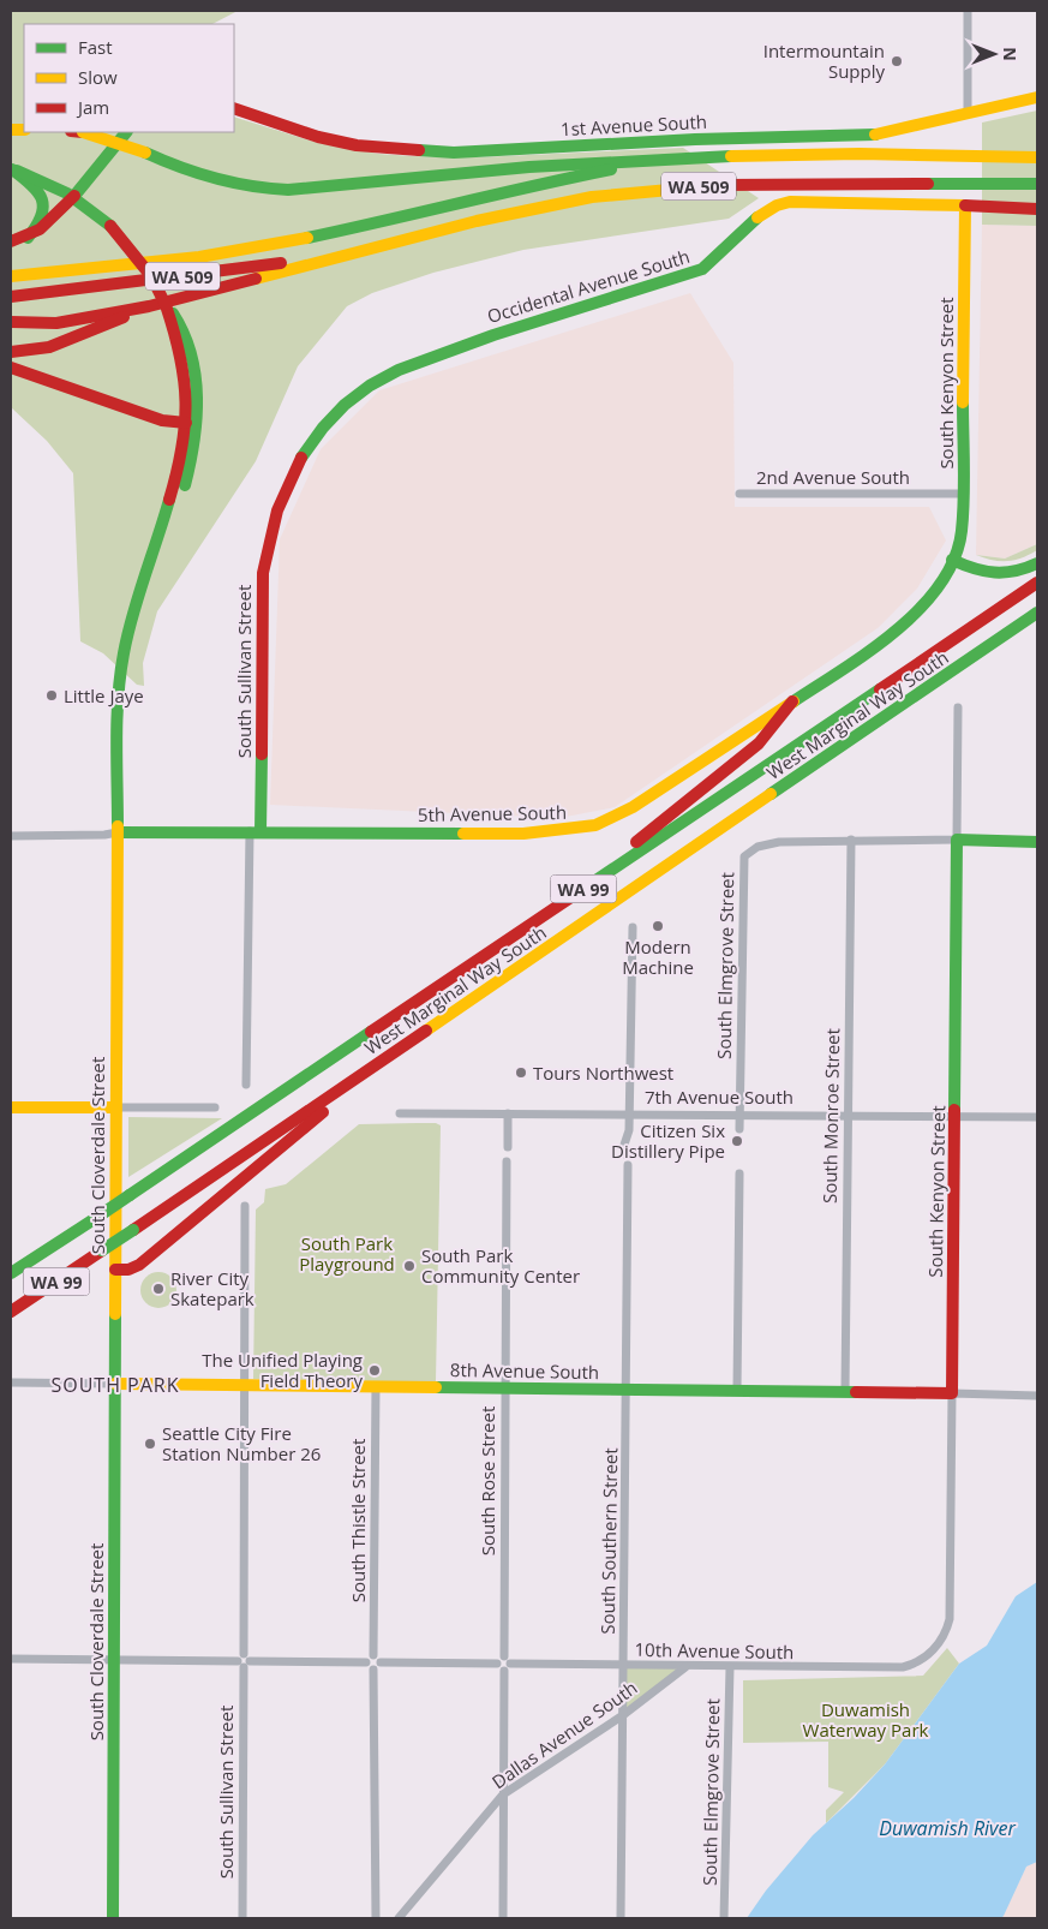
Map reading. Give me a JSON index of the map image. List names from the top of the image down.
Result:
{
  "streets": {
    "main road": [
      "1st Avenue South",
      "WA 509",
      "Occidental Avenue South",
      "South Kenyon Street",
      "South Sullivan Street",
      "West Marginal Way South",
      "5th Avenue South",
      "WA 99",
      "South Cloverdale Street",
      "8th Avenue South"
    ],
    "street": [
      "2nd Avenue South",
      "South Elmgrove Street",
      "7th Avenue South",
      "South Monroe Street",
      "South Rose Street",
      "South Thistle Street",
      "South Southern Street",
      "10th Avenue South",
      "Dallas Avenue South"
    ]
  },
  "crossings": [
    ["Occidental Avenue South", "South Kenyon Street"],
    ["Occidental Avenue South", "South Sullivan Street"],
    ["South Kenyon Street", "2nd Avenue South"],
    ["South Kenyon Street", "5th Avenue South"],
    ["South Kenyon Street", "7th Avenue South"],
    ["South Kenyon Street", "8th Avenue South"],
    ["South Kenyon Street", "10th Avenue South"],
    ["South Sullivan Street", "5th Avenue South"],
    ["South Sullivan Street", "8th Avenue South"],
    ["5th Avenue South", "South Cloverdale Street"],
    ["South Elmgrove Street", "7th Avenue South"],
    ["South Elmgrove Street", "South Monroe Street"],
    ["South Elmgrove Street", "10th Avenue South"],
    ["7th Avenue South", "South Monroe Street"],
    ["South Monroe Street", "8th Avenue South"],
    ["South Cloverdale Street", "8th Avenue South"],
    ["8th Avenue South", "South Rose Street"],
    ["8th Avenue South", "South Thistle Street"],
    ["8th Avenue South", "South Southern Street"],
    ["South Southern Street", "10th Avenue South"],
    ["South Southern Street", "Dallas Avenue South"],
    ["10th Avenue South", "Dallas Avenue South"]
  ],
  "districts": ["SOUTH PARK"],
  "water": ["Duwamish River"],
  "parks": ["South Park Playground", "Duwamish Waterway Park"],
  "places": [
    "Intermountain Supply",
    "Little Jaye",
    "Modern Machine",
    "Tours Northwest",
    "Citizen Six Distillery Pipe",
    "South Park Community Center",
    "River City Skatepark",
    "The Unified Playing Field Theory",
    "Seattle City Fire Station Number 26"
  ],
  "legend": ["Fast", "Slow", "Jam"],
  "north": "right"
}
